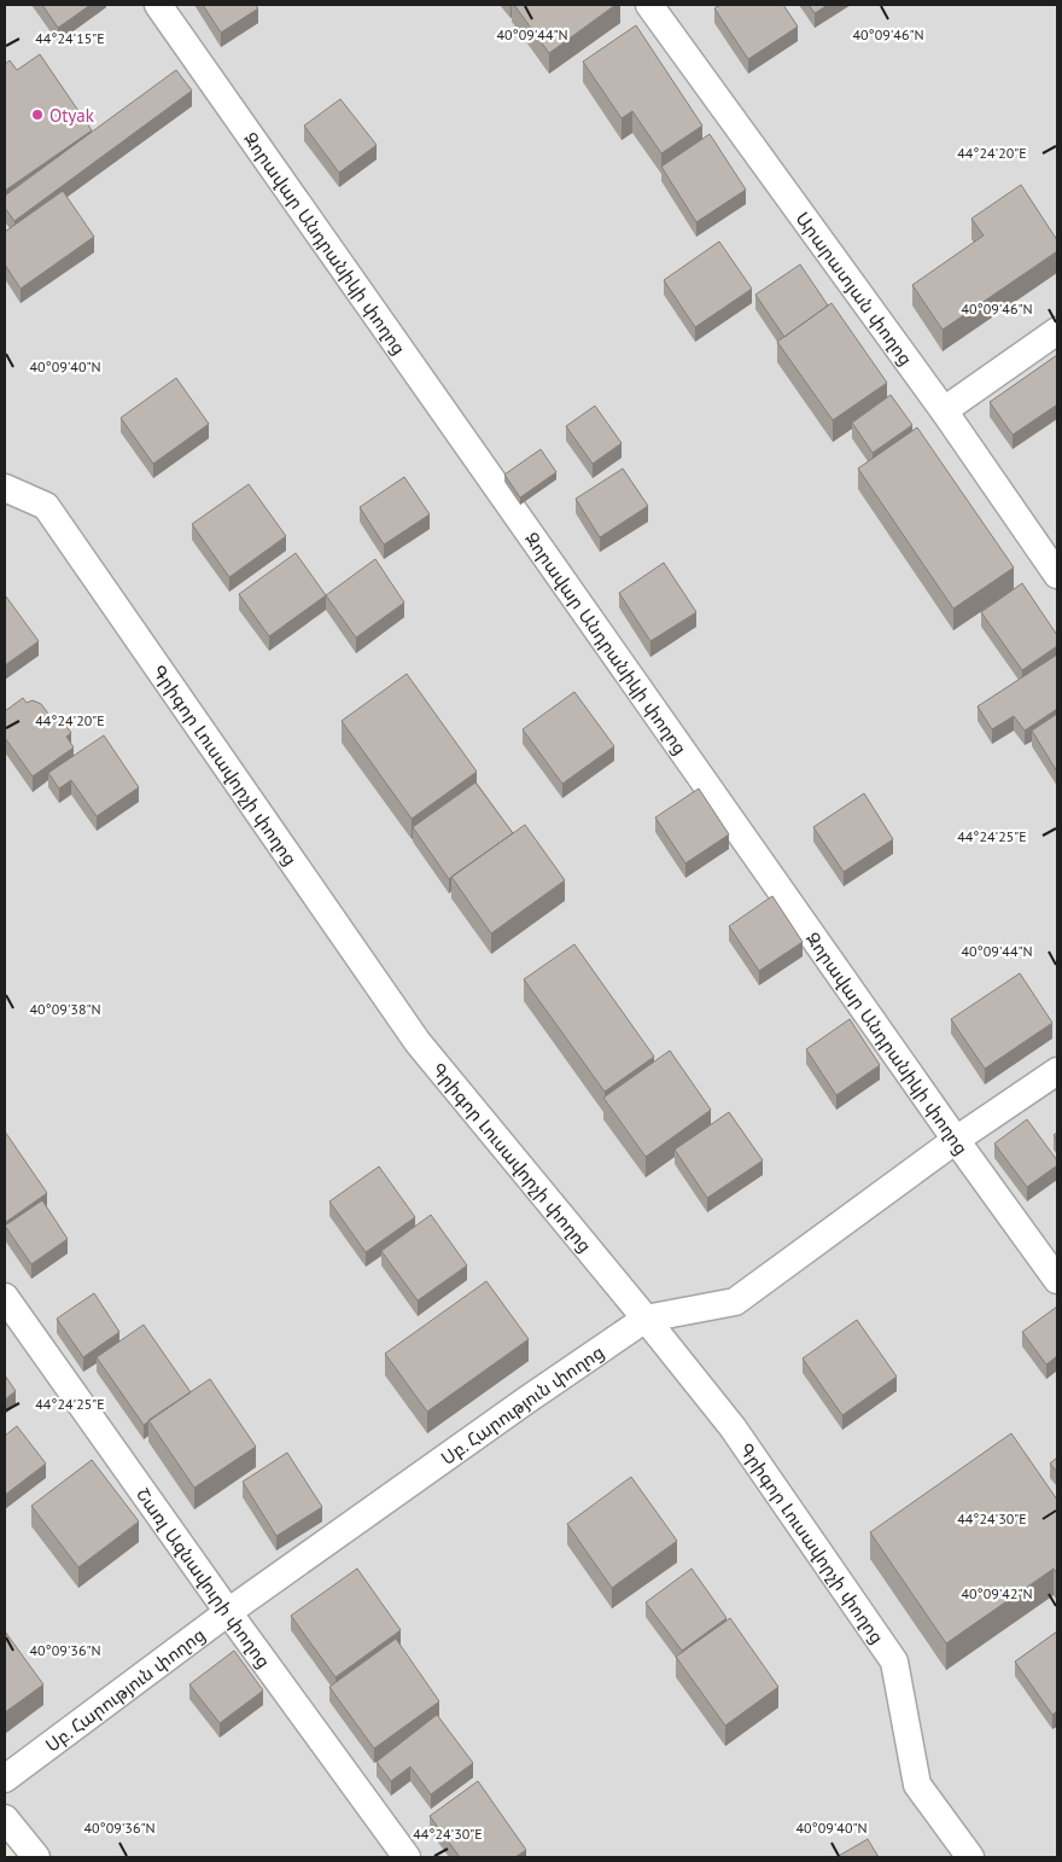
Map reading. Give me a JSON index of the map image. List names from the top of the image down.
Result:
{
  "streets": {
    "street": [
      "Զորավար Անդրանիկի փողոց",
      "Արարատյան փողոց",
      "Գրիգոր Լուսավորչի փողոց",
      "Սբ. Հարություն փողոց",
      "Շառլ Ազնավուրի փողոց"
    ]
  },
  "crossings": [
    ["Զորավար Անդրանիկի փողոց", "Սբ. Հարություն փողոց"],
    ["Գրիգոր Լուսավորչի փողոց", "Սբ. Հարություն փողոց"],
    ["Սբ. Հարություն փողոց", "Շառլ Ազնավուրի փողոց"]
  ],
  "places": ["Otyak"],
  "coordinates": [
    "40°09'44\"N",
    "40°09'46\"N",
    "44°24'15\"E",
    "44°24'20\"E",
    "40°09'40\"N",
    "44°24'25\"E",
    "40°09'38\"N",
    "44°24'30\"E",
    "40°09'42\"N",
    "40°09'36\"N"
  ]
}
